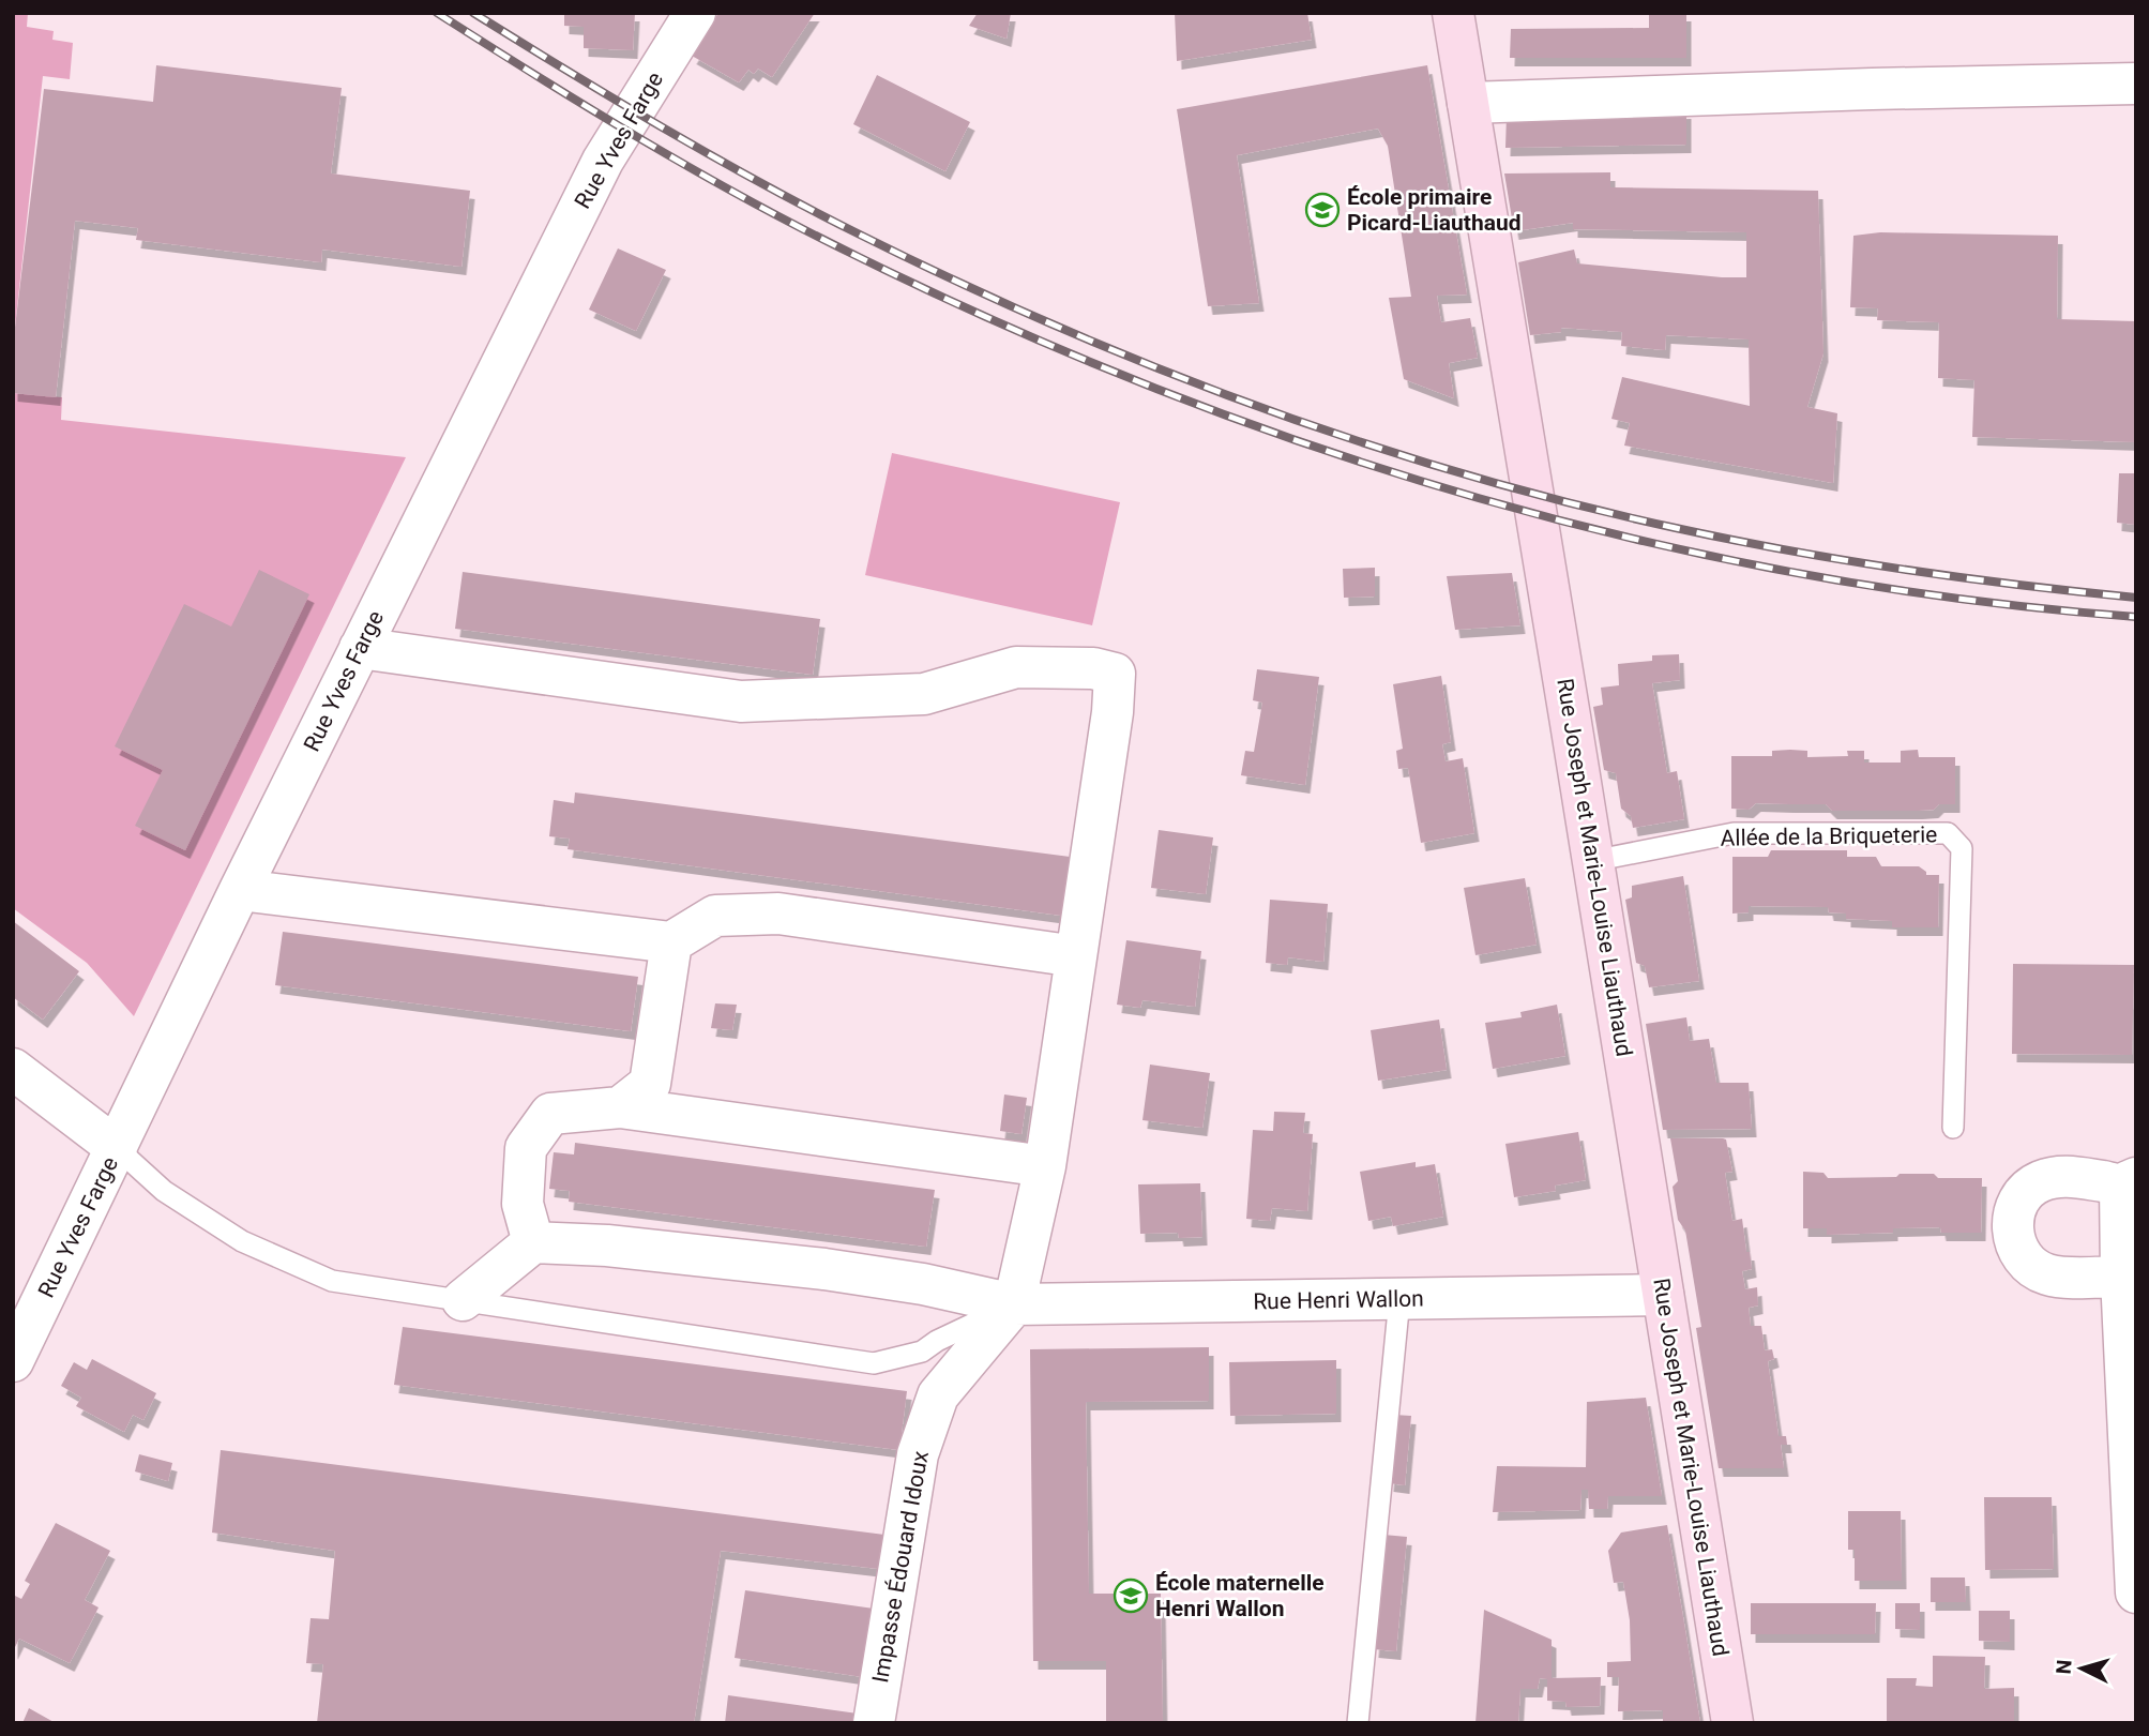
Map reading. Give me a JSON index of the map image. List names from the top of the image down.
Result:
{
  "streets": {
    "main road": ["Rue Joseph et Marie-Louise Liauthaud"],
    "street": ["Rue Yves Farge", "Rue Henri Wallon", "Impasse Édouard Idoux"],
    "lane": ["Allée de la Briqueterie"]
  },
  "crossings": [
    ["Allée de la Briqueterie", "Rue Joseph et Marie-Louise Liauthaud"],
    ["Rue Joseph et Marie-Louise Liauthaud", "Rue Henri Wallon"],
    ["Rue Henri Wallon", "Impasse Édouard Idoux"]
  ],
  "places": {
    "school or university": ["École primaire Picard-Liauthaud", "École maternelle Henri Wallon"]
  },
  "north": "left"
}
